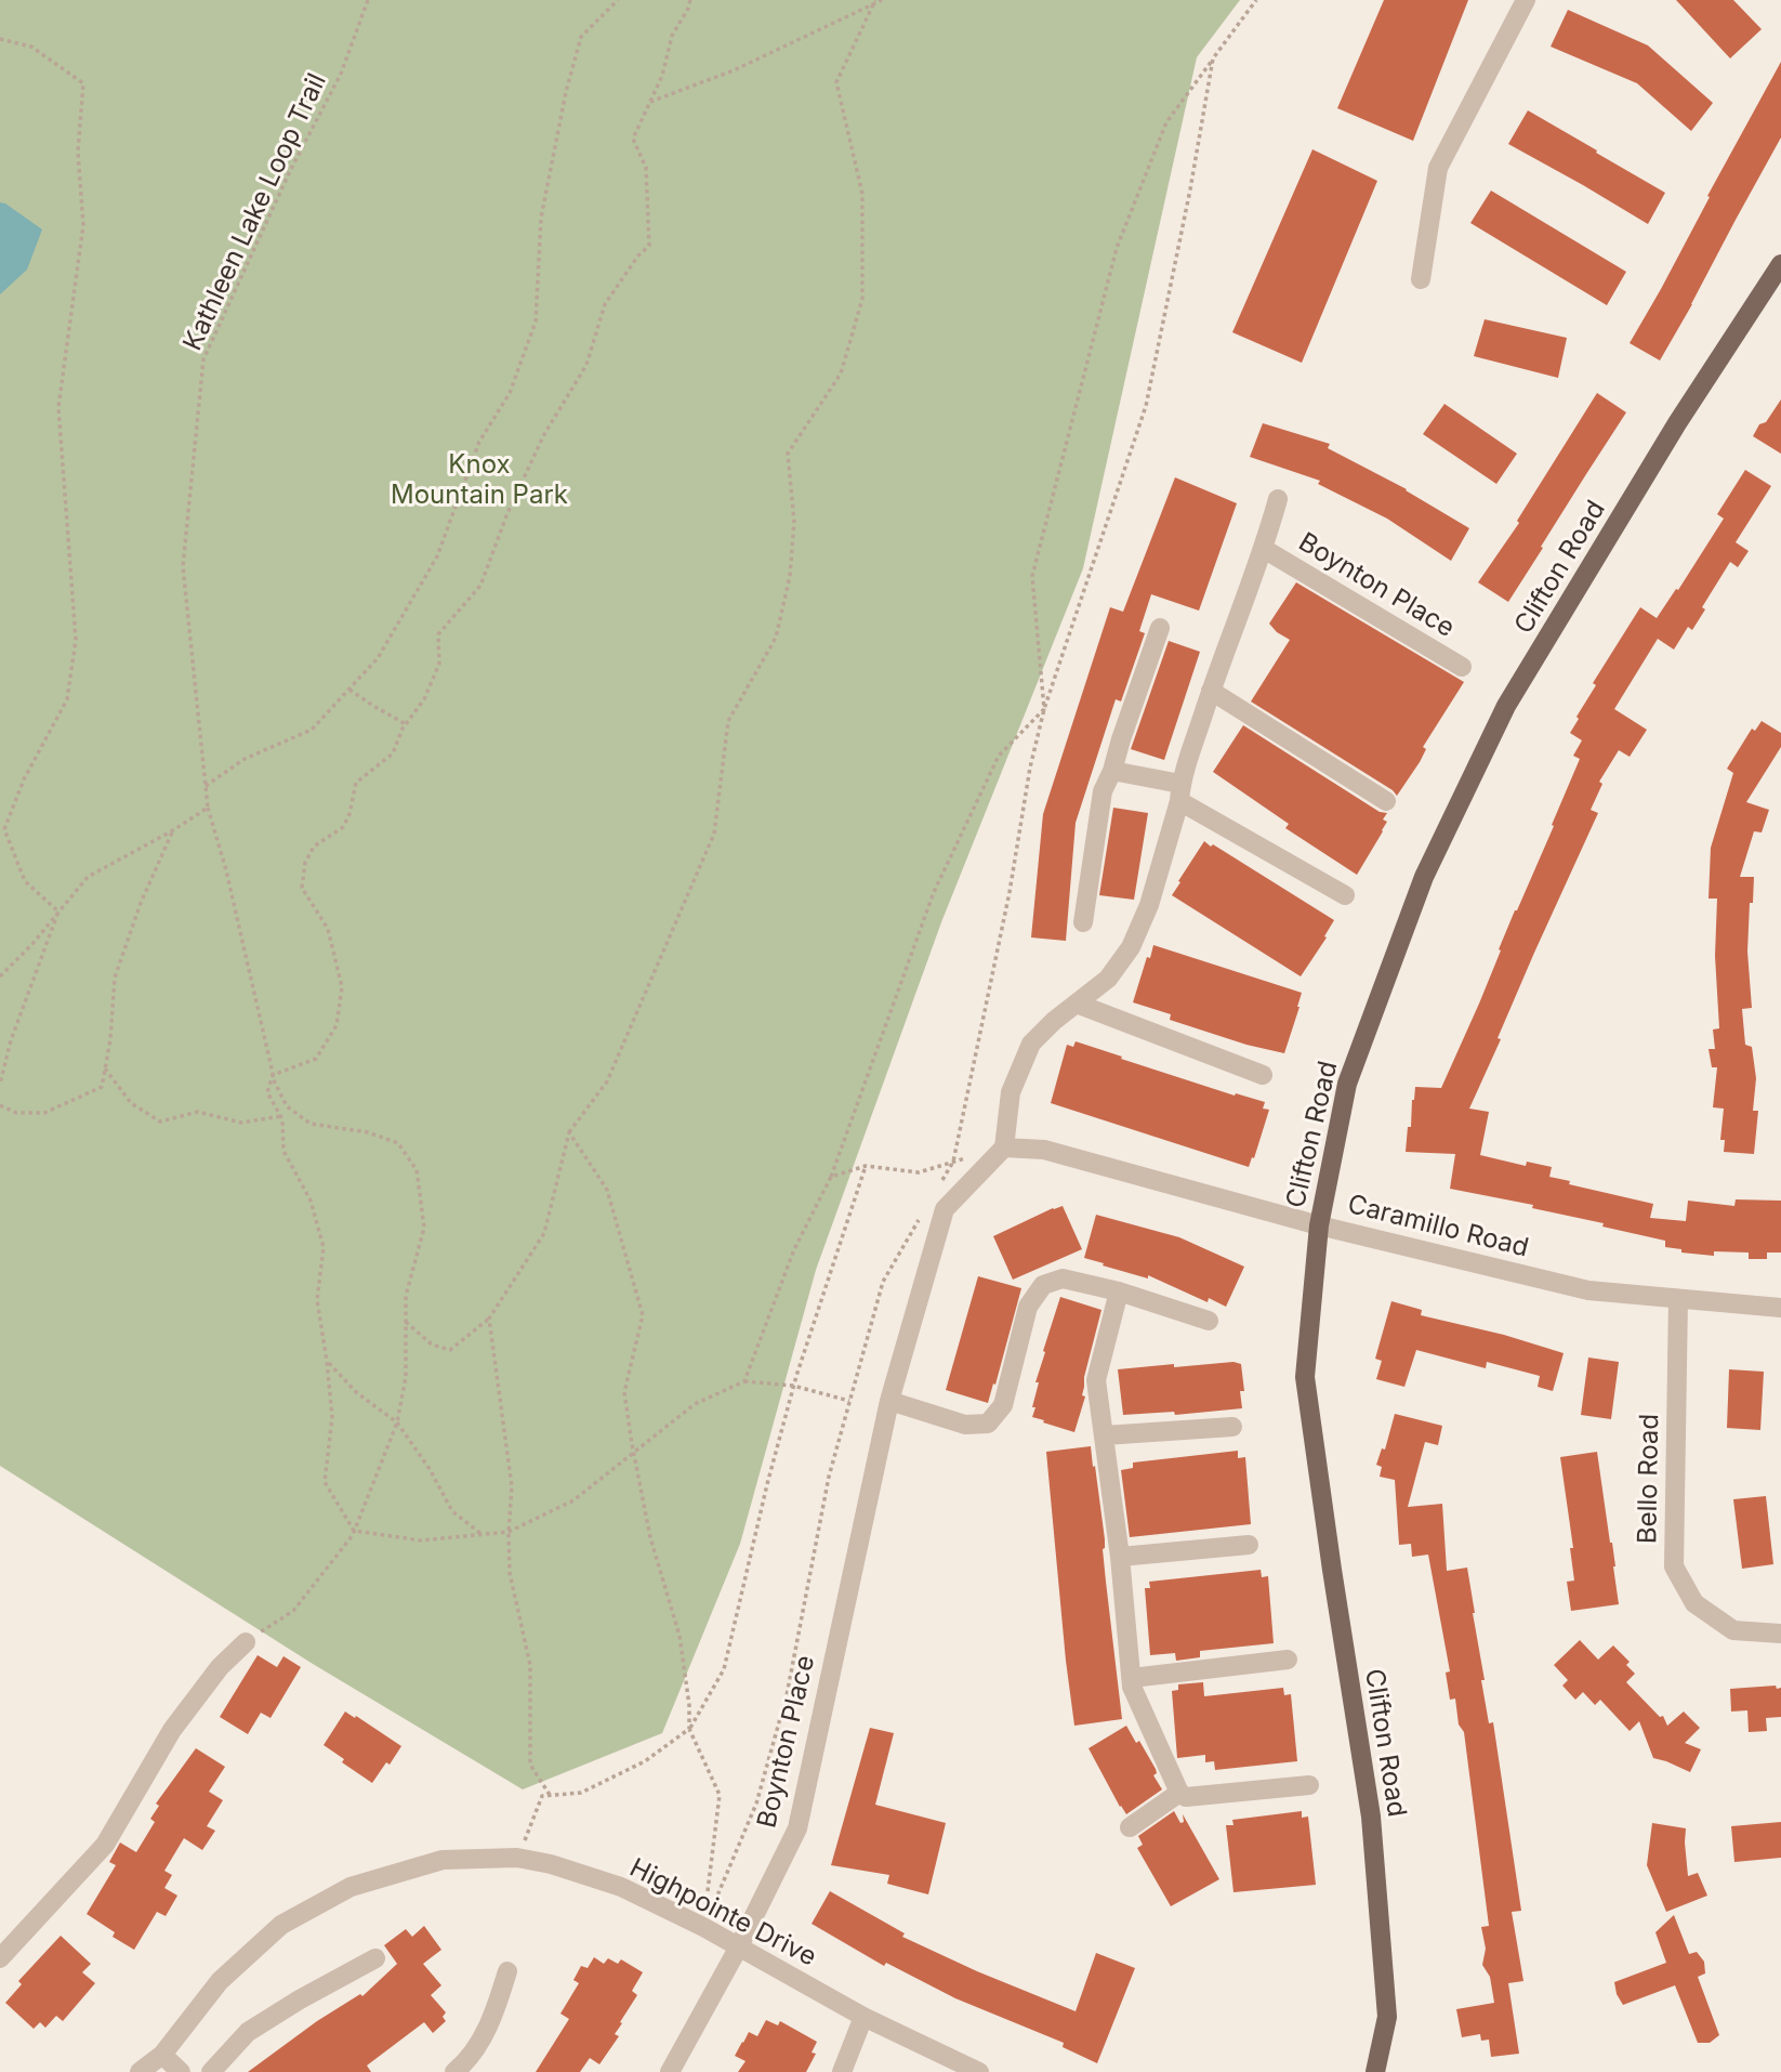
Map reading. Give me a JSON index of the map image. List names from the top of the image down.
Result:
{
  "streets": {
    "main road": ["Clifton Road"],
    "street": [
      "Boynton Place",
      "Caramillo Road",
      "Bello Road",
      "Highpointe Drive"
    ],
    "path": ["Kathleen Lake Loop Trail"]
  },
  "crossings": [
    ["Clifton Road", "Caramillo Road"],
    ["Boynton Place", "Caramillo Road"],
    ["Boynton Place", "Highpointe Drive"],
    ["Caramillo Road", "Bello Road"]
  ],
  "parks": ["Knox Mountain Park"]
}
